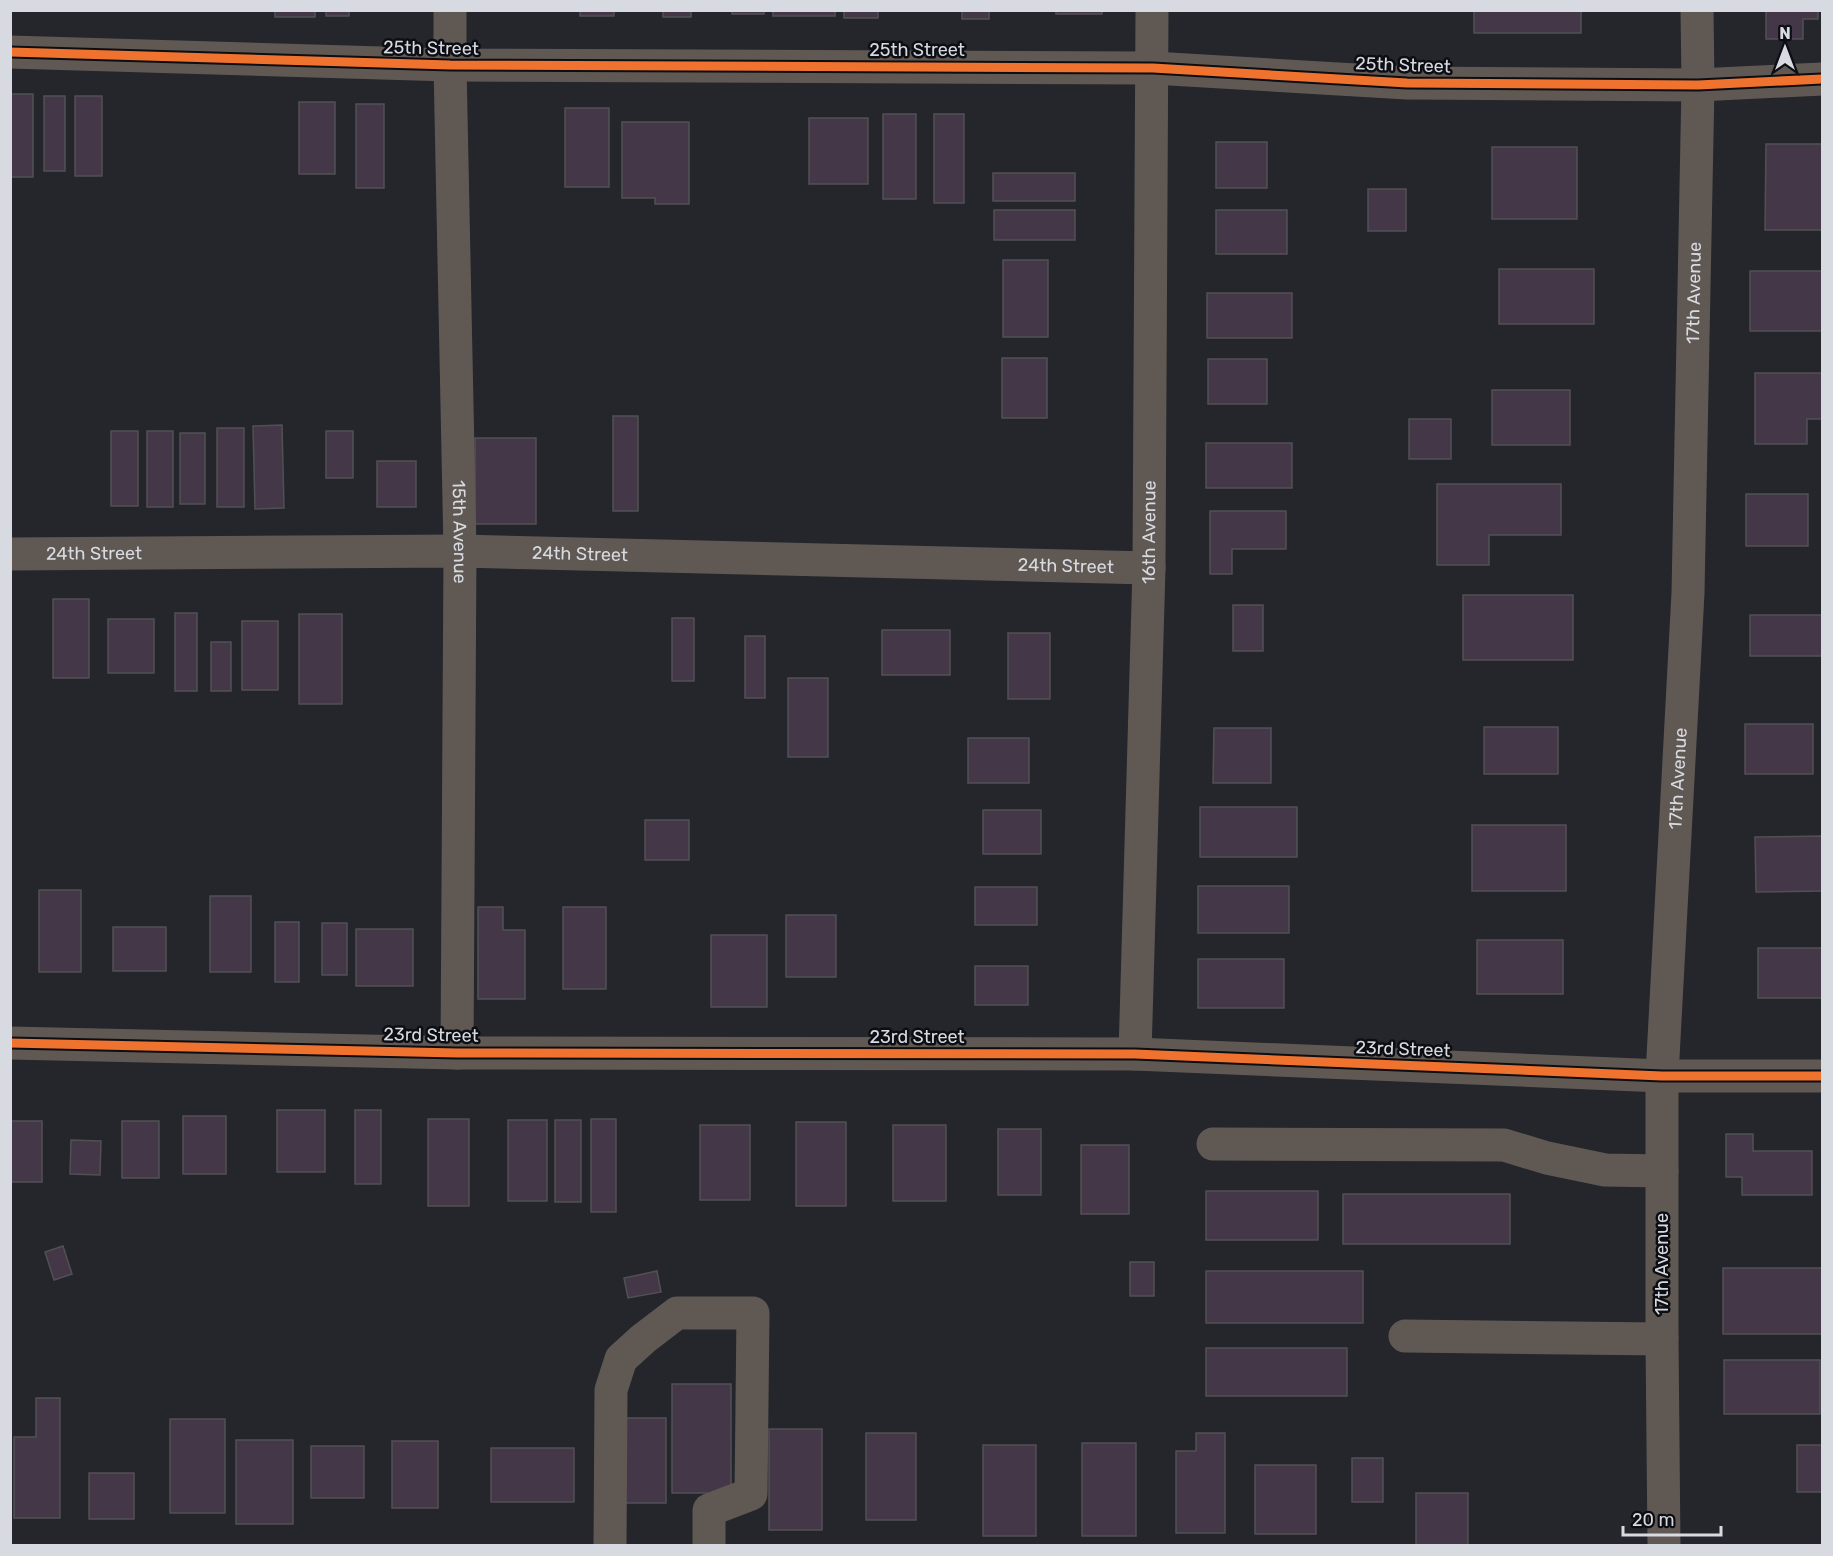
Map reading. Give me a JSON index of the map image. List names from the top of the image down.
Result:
{
  "streets": {
    "street": [
      "25th Street",
      "17th Avenue",
      "15th Avenue",
      "16th Avenue",
      "24th Street",
      "23rd Street"
    ]
  },
  "crossings": [
    ["25th Street", "17th Avenue"],
    ["25th Street", "15th Avenue"],
    ["25th Street", "16th Avenue"],
    ["17th Avenue", "23rd Street"],
    ["15th Avenue", "24th Street"],
    ["15th Avenue", "23rd Street"],
    ["16th Avenue", "24th Street"],
    ["16th Avenue", "23rd Street"]
  ],
  "scale_bar": "20 m",
  "north": "top"
}
